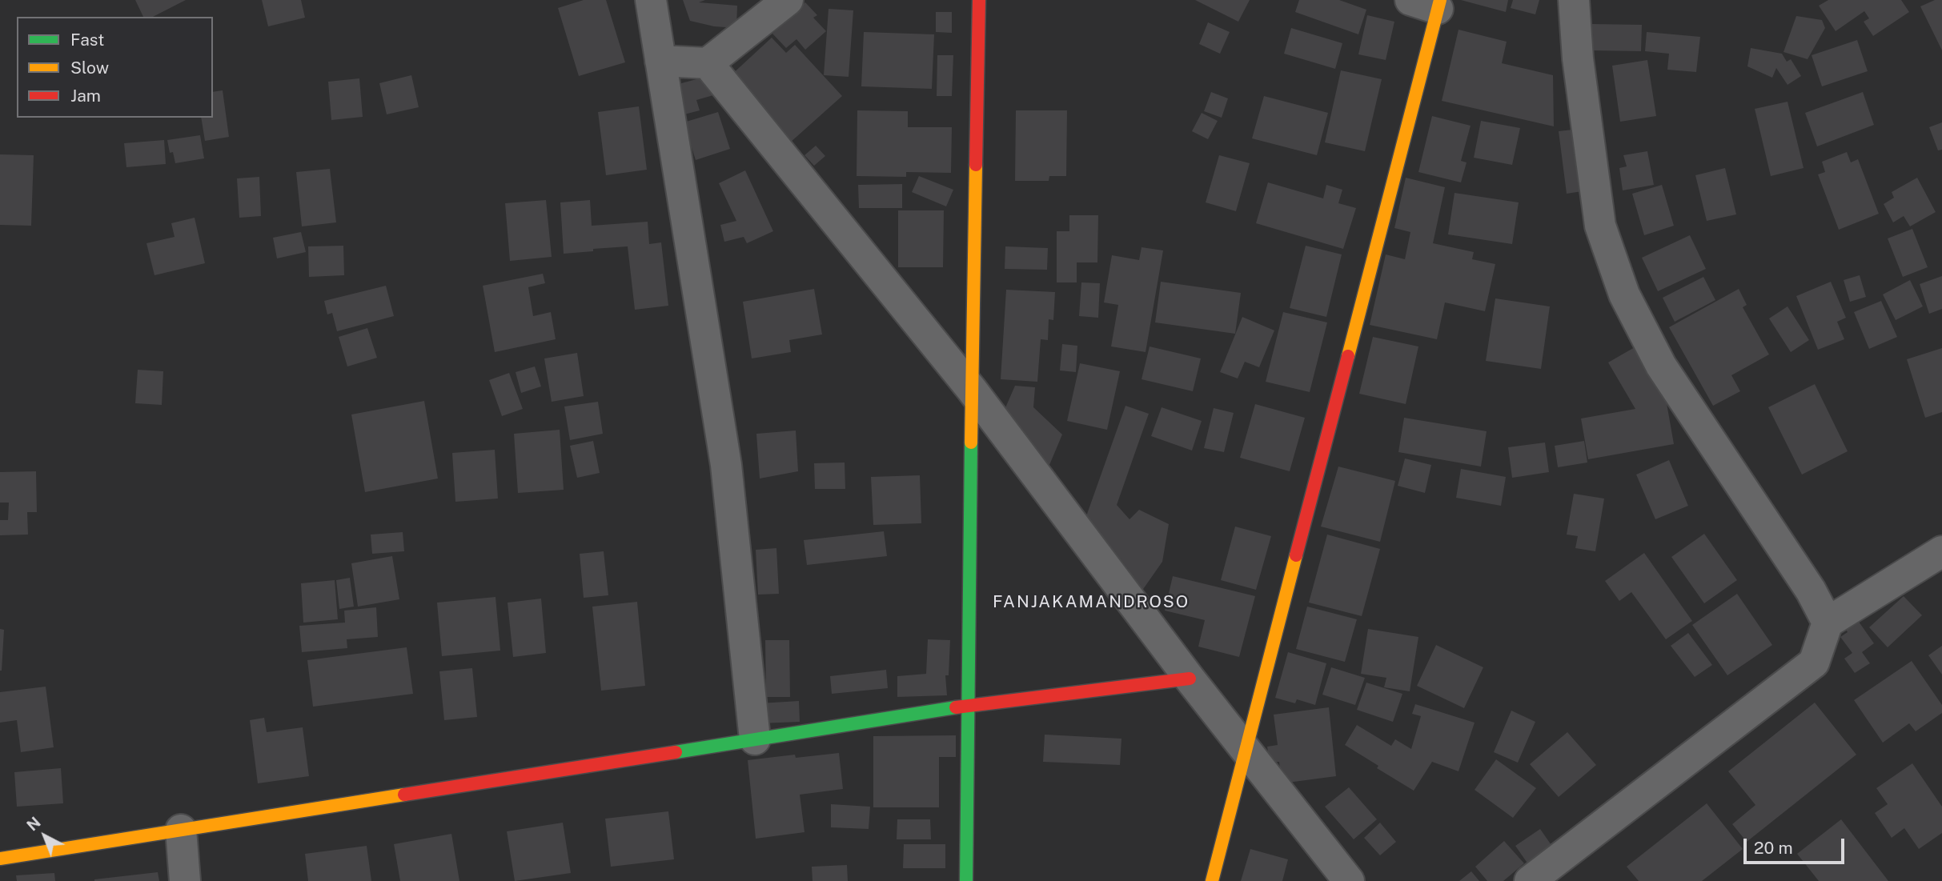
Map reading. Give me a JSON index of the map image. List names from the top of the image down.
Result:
{
  "districts": ["FANJAKAMANDROSO"],
  "legend": ["Fast", "Slow", "Jam"],
  "scale_bar": "20 m",
  "north": "top left"
}
